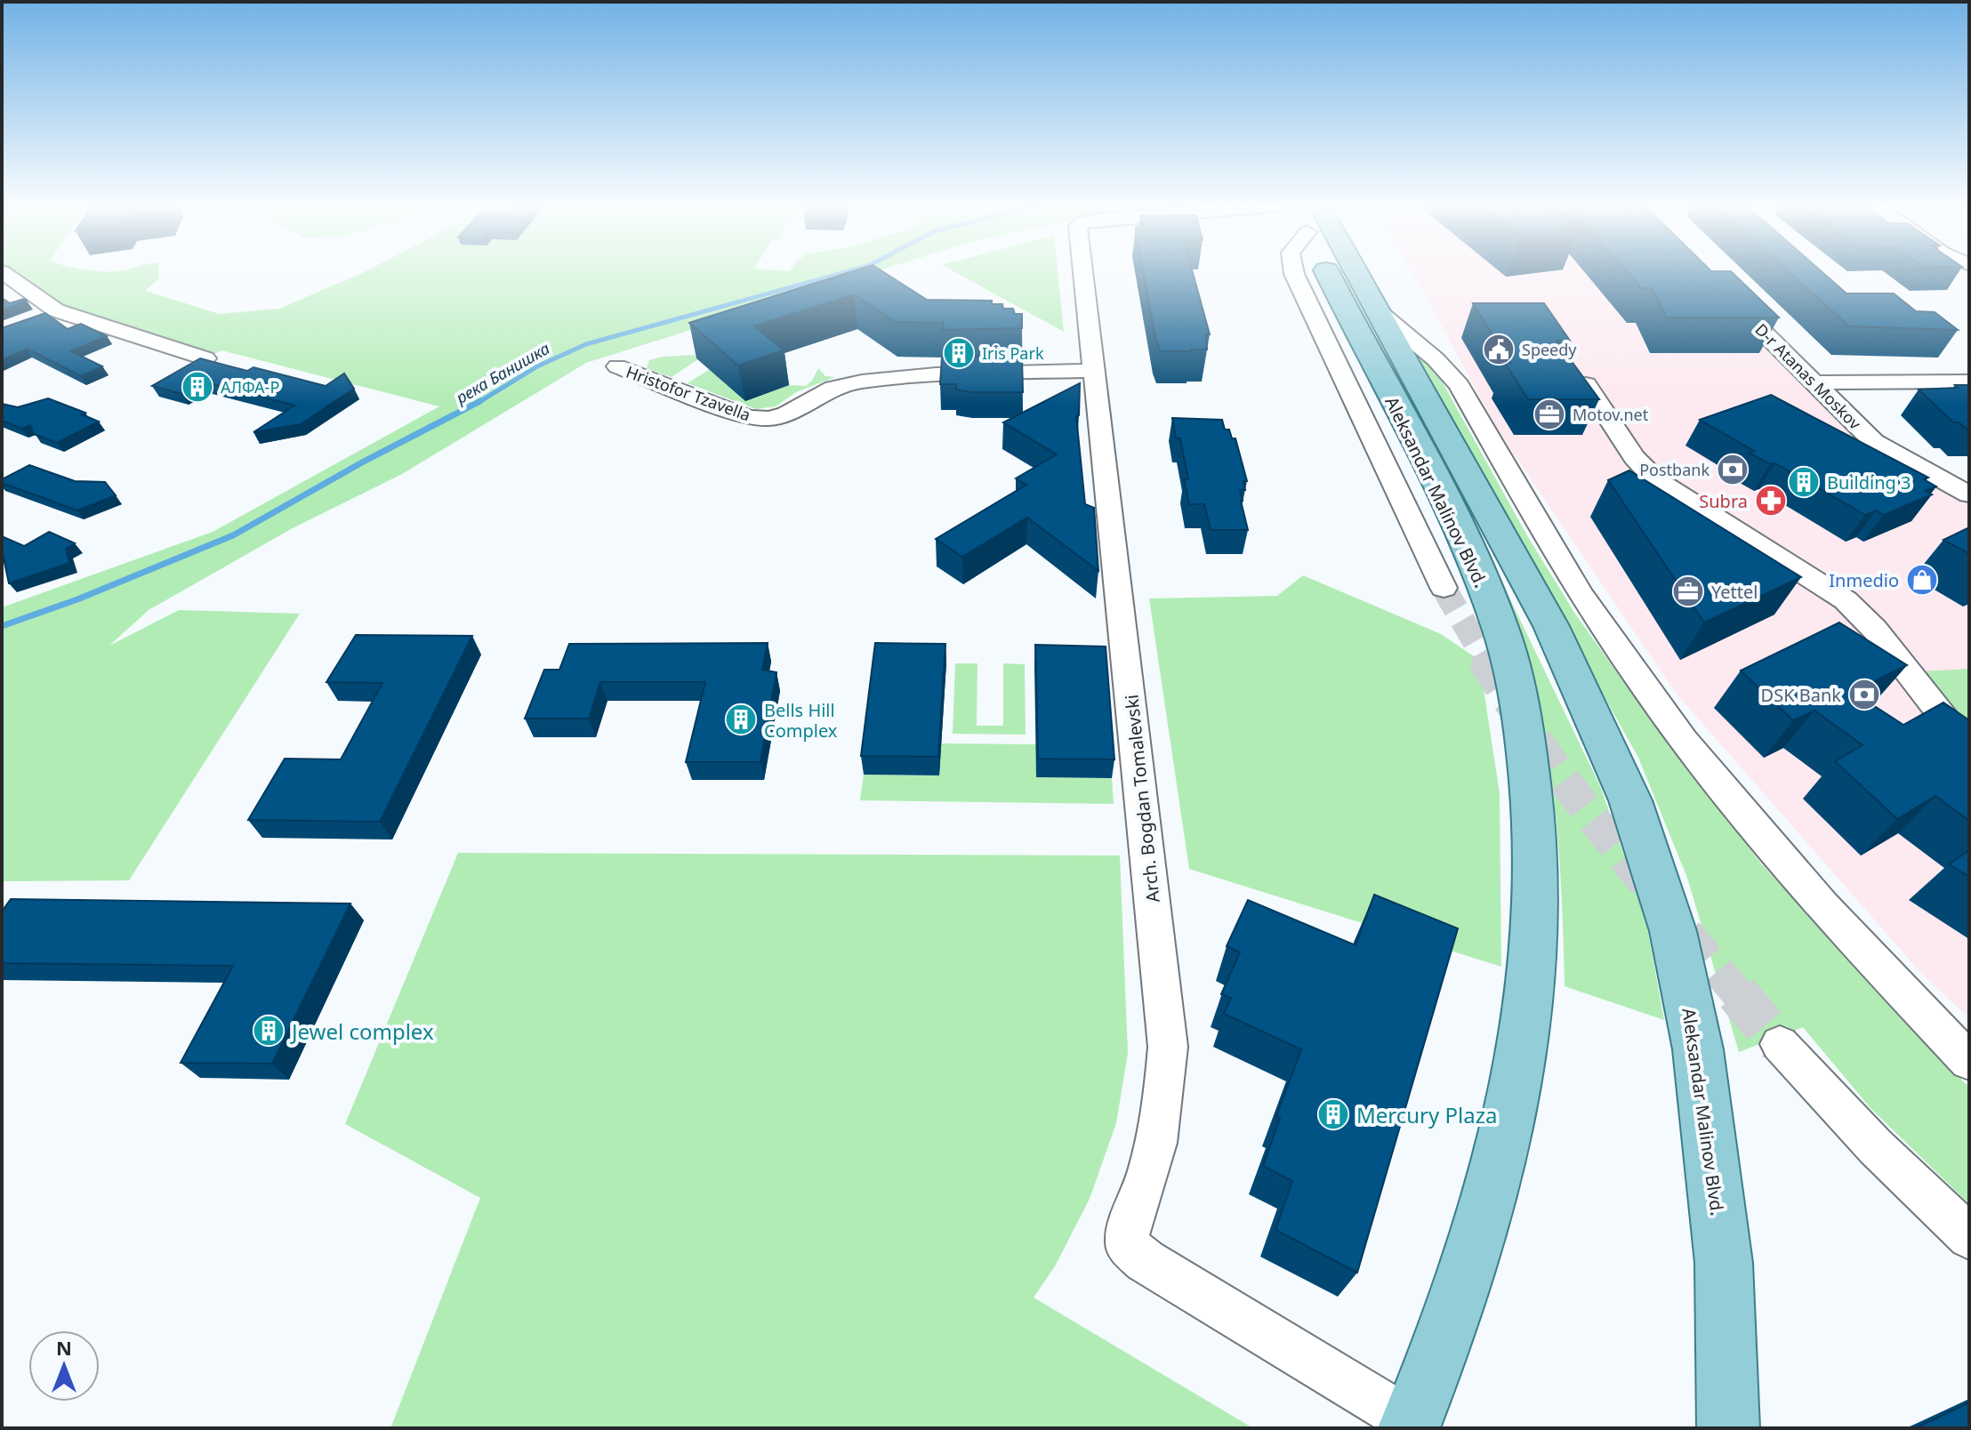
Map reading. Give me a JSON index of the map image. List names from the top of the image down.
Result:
{
  "streets": {
    "main road": ["Aleksandar Malinov Blvd."],
    "street": ["D-r Atanas Moskov", "Hristofor Tzavella", "Arch. Bogdan Tomalevski"]
  },
  "crossings": [
    ["Hristofor Tzavella", "Arch. Bogdan Tomalevski"],
    ["Aleksandar Malinov Blvd.", "Arch. Bogdan Tomalevski"]
  ],
  "water": ["река Банишка"],
  "places": {
    "public building": ["Speedy"],
    "building": [
      "Iris Park",
      "АЛФА-Р",
      "Building 3",
      "Bells Hill Complex",
      "Jewel complex",
      "Mercury Plaza"
    ],
    "office": ["Motov.net", "Yettel"],
    "bank": ["Postbank", "DSK Bank"],
    "pharmacy": ["Subra"],
    "shop": ["Inmedio"]
  },
  "north": "top"
}
